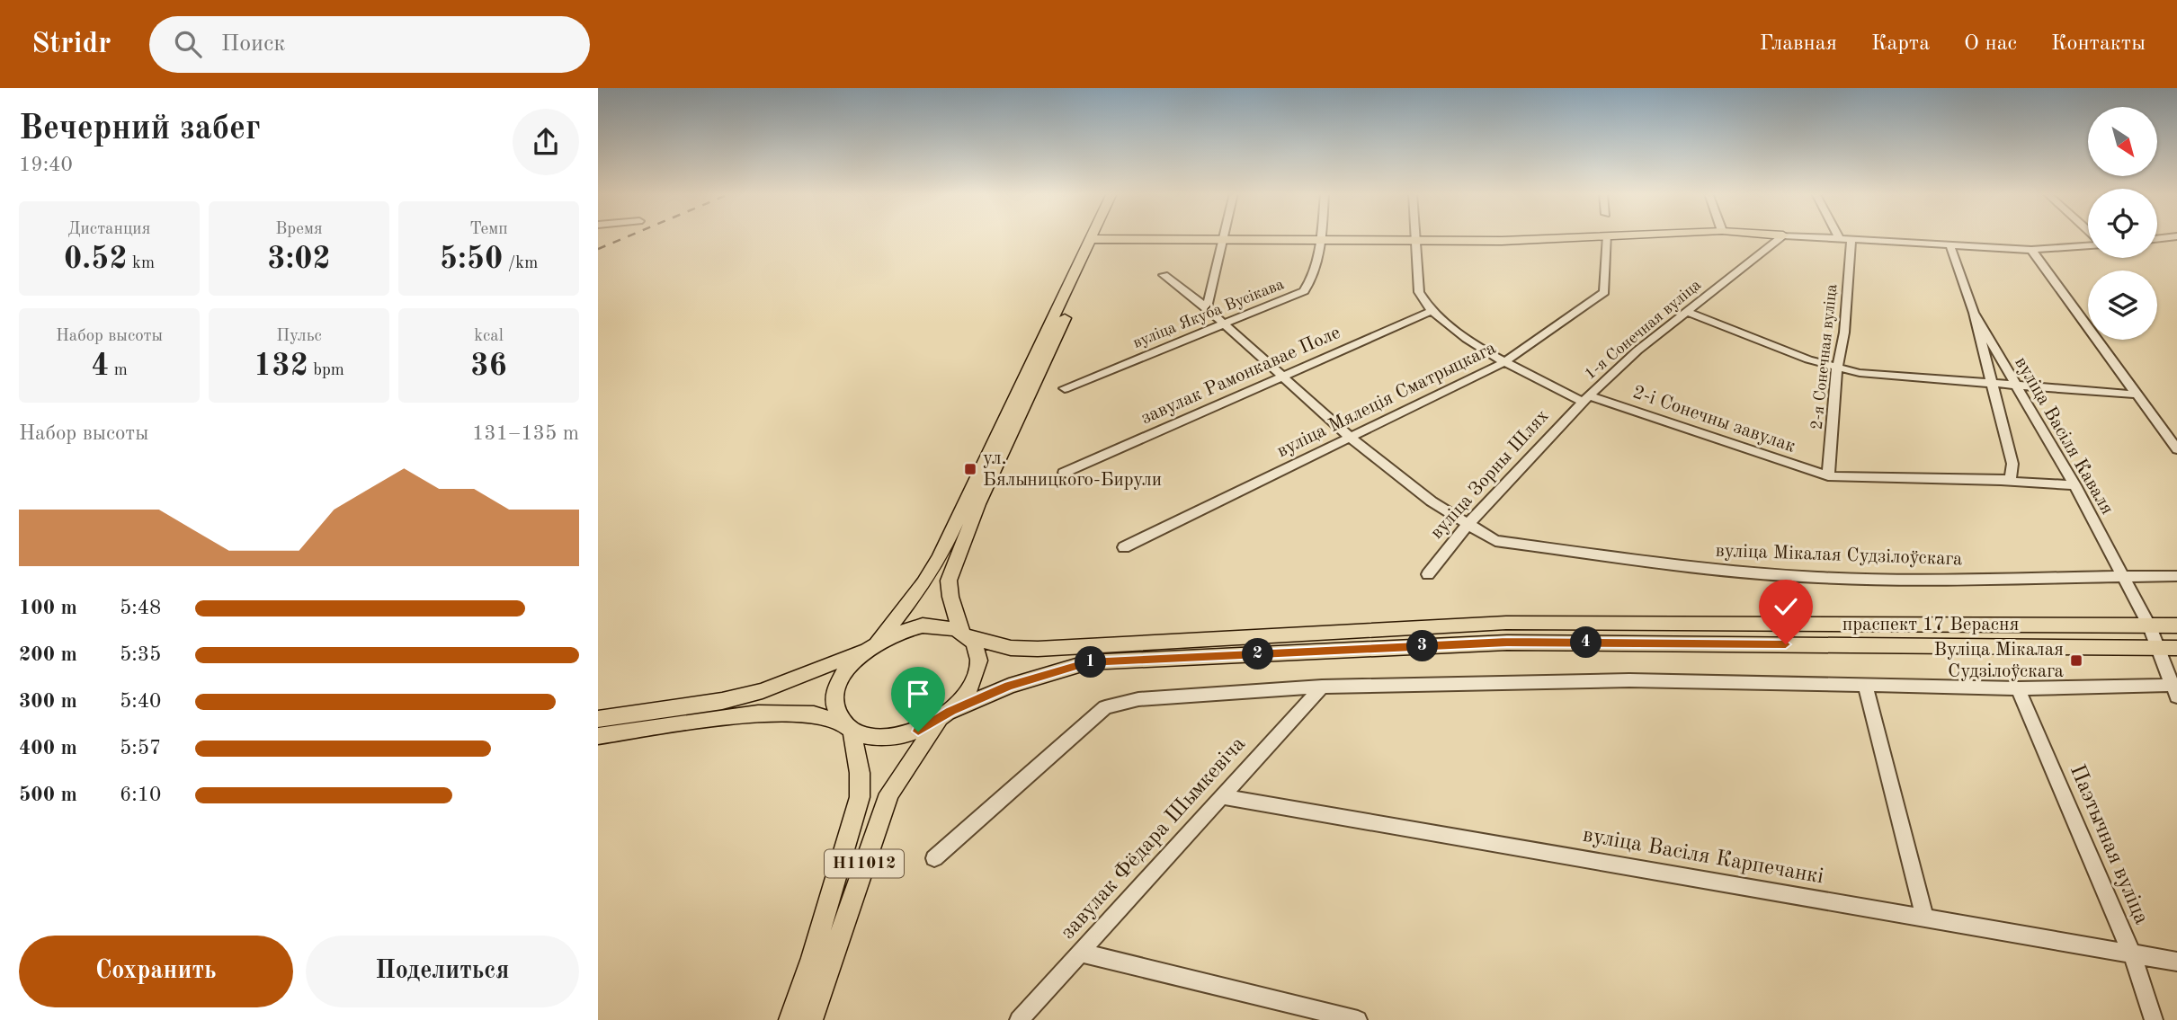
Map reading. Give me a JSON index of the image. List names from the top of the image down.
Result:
{
  "streets": {
    "main road": ["праспект 17 Верасня", "Н11012"],
    "street": [
      "вуліца Якуба Вусікава",
      "1-я Сонечная вуліца",
      "2-я Сонечная вуліца",
      "завулак Рамонкавае Поле",
      "вуліца Мялеція Сматрыцкага",
      "2-і Сонечны завулак",
      "вуліца Васіля Каваля",
      "вуліца Зорны Шлях",
      "вуліца Мікалая Судзілоўскага",
      "завулак Фёдара Шымкевіча",
      "Паэтычная вуліца",
      "вуліца Васіля Карпечанкі"
    ]
  },
  "crossings": [
    ["вуліца Якуба Вусікава", "вуліца Мікалая Судзілоўскага"],
    ["1-я Сонечная вуліца", "2-і Сонечны завулак"],
    ["1-я Сонечная вуліца", "вуліца Зорны Шлях"],
    ["2-я Сонечная вуліца", "2-і Сонечны завулак"],
    ["завулак Рамонкавае Поле", "2-і Сонечны завулак"],
    ["завулак Рамонкавае Поле", "вуліца Мікалая Судзілоўскага"],
    ["вуліца Мялеція Сматрыцкага", "2-і Сонечны завулак"],
    ["вуліца Мялеція Сматрыцкага", "вуліца Мікалая Судзілоўскага"],
    ["2-і Сонечны завулак", "вуліца Васіля Каваля"],
    ["2-і Сонечны завулак", "вуліца Зорны Шлях"],
    ["вуліца Васіля Каваля", "вуліца Мікалая Судзілоўскага"],
    ["вуліца Васіля Каваля", "праспект 17 Верасня"],
    ["вуліца Зорны Шлях", "вуліца Мікалая Судзілоўскага"],
    ["праспект 17 Верасня", "Н11012"],
    ["завулак Фёдара Шымкевіча", "вуліца Васіля Карпечанкі"],
    ["Паэтычная вуліца", "вуліца Васіля Карпечанкі"]
  ],
  "places": {
    "transit": ["ул. Бялыницкого-Бирули", "Вуліца Мікалая Судзілоўскага"]
  },
  "north": "bottom right",
  "page": {
    "header": "Stridr",
    "search": "Поиск",
    "nav": [
      "Главная",
      "Карта",
      "О нас",
      "Контакты"
    ],
    "heading": ["Вечерний забег", "19:40"],
    "stats": [
      ["Дистанция", "0.52 km"],
      ["Время", "3:02"],
      ["Темп", "5:50 /km"],
      ["Набор высоты", "4 m"],
      ["Пульс", "132 bpm"],
      ["kcal", "36"]
    ],
    "chart": ["Набор высоты", "131–135 m"],
    "list": [
      {
        "name": "100 m",
        "note": "5:48"
      },
      {
        "name": "200 m",
        "note": "5:35"
      },
      {
        "name": "300 m",
        "note": "5:40"
      },
      {
        "name": "400 m",
        "note": "5:57"
      },
      {
        "name": "500 m",
        "note": "6:10"
      }
    ],
    "pins": [
      "4",
      "3",
      "2",
      "1"
    ],
    "buttons": ["Сохранить", "Поделиться"]
  }
}
